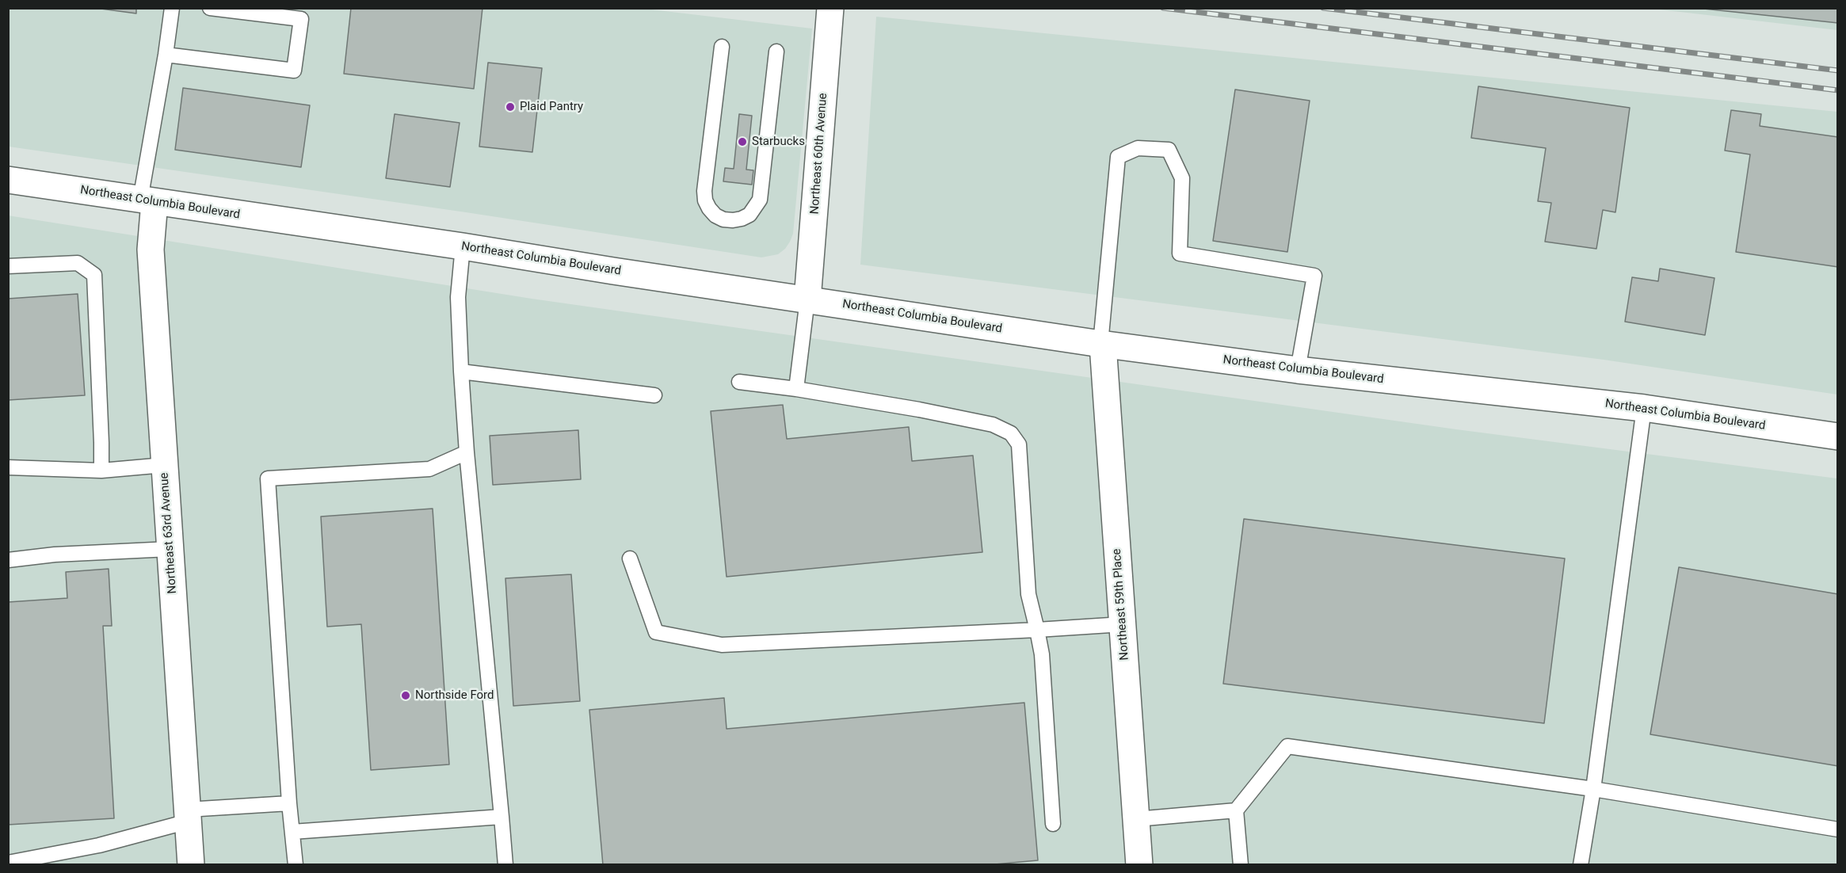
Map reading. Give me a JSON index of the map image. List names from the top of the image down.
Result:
{
  "streets": {
    "main road": [
      "Northeast 60th Avenue",
      "Northeast Columbia Boulevard",
      "Northeast 63rd Avenue",
      "Northeast 59th Place"
    ]
  },
  "crossings": [
    ["Northeast 60th Avenue", "Northeast Columbia Boulevard"],
    ["Northeast Columbia Boulevard", "Northeast 63rd Avenue"],
    ["Northeast Columbia Boulevard", "Northeast 59th Place"]
  ],
  "places": ["Plaid Pantry", "Starbucks", "Northside Ford"]
}
